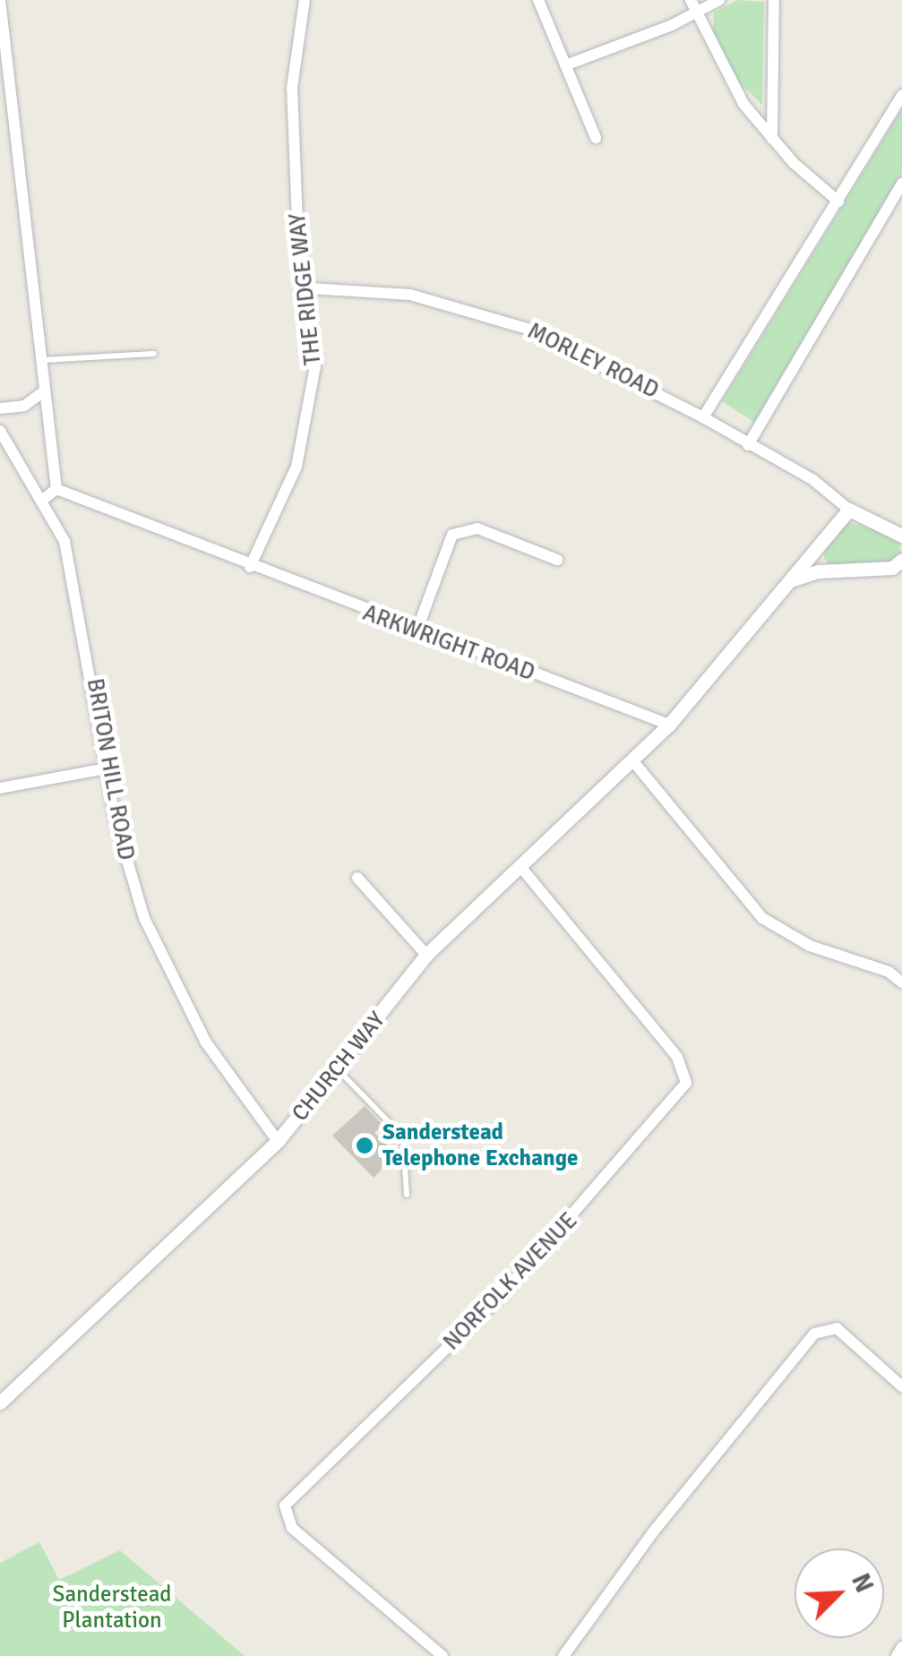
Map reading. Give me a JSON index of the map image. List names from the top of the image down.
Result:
{
  "streets": {
    "street": [
      "THE RIDGE WAY",
      "MORLEY ROAD",
      "ARKWRIGHT ROAD",
      "BRITON HILL ROAD",
      "CHURCH WAY",
      "NORFOLK AVENUE"
    ]
  },
  "crossings": [
    ["THE RIDGE WAY", "MORLEY ROAD"],
    ["THE RIDGE WAY", "ARKWRIGHT ROAD"],
    ["ARKWRIGHT ROAD", "CHURCH WAY"],
    ["BRITON HILL ROAD", "CHURCH WAY"],
    ["CHURCH WAY", "NORFOLK AVENUE"]
  ],
  "parks": ["Sanderstead Plantation"],
  "places": ["Sanderstead Telephone Exchange"],
  "north": "top right"
}
